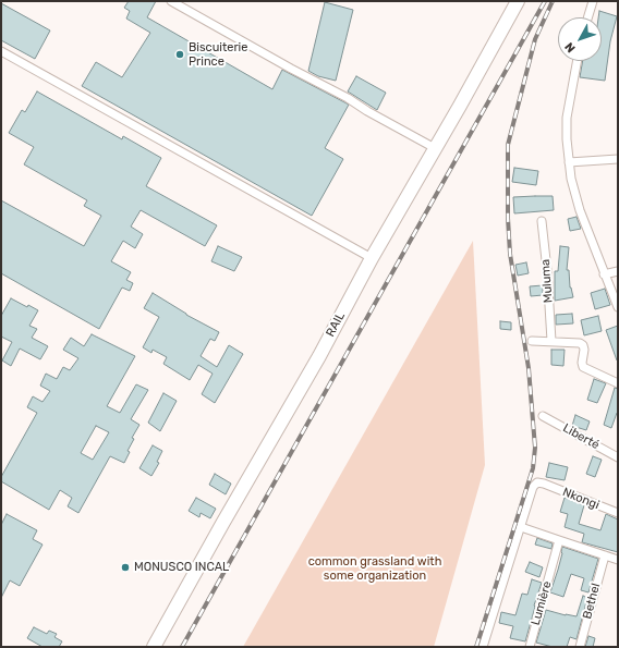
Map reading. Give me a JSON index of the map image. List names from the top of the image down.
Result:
{
  "streets": {
    "main road": ["RAIL"],
    "street": [
      "Muluma",
      "Liberté",
      "Nkongi",
      "Bethel",
      "Lumière"
    ]
  },
  "parks": ["common grassland with some organization"],
  "places": ["Biscuiterie Prince", "MONUSCO INCAL"],
  "north": "bottom left"
}
